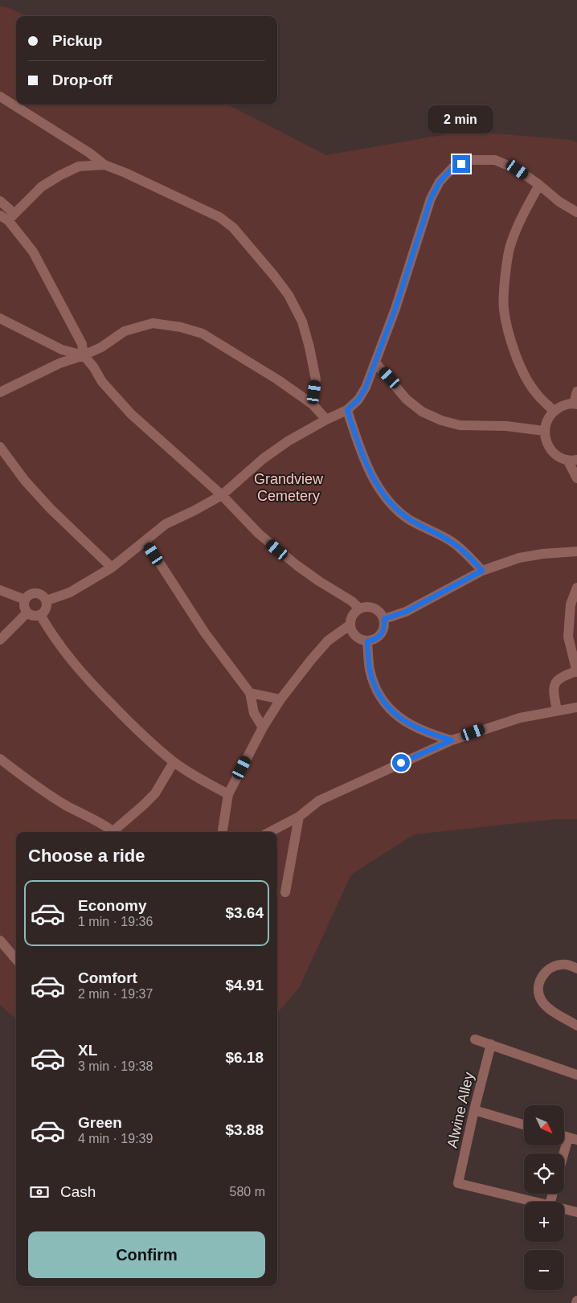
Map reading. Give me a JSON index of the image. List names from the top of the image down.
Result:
{
  "streets": {
    "street": ["Alwine Alley"]
  },
  "parks": ["Grandview Cemetery"],
  "north": "bottom right",
  "page": {
    "banner": ["Pickup", "Drop-off"],
    "bubble": "2 min",
    "heading": "Choose a ride",
    "list": [
      {
        "name": "Economy",
        "note": "1 min · 19:36",
        "value": "$3.64"
      },
      {
        "name": "Comfort",
        "note": "2 min · 19:37",
        "value": "$4.91"
      },
      {
        "name": "XL",
        "note": "3 min · 19:38",
        "value": "$6.18"
      },
      {
        "name": "Green",
        "note": "4 min · 19:39",
        "value": "$3.88"
      }
    ],
    "map_buttons": ["+", "−"],
    "pay": ["Cash", "580 m"],
    "buttons": "Confirm"
  }
}
